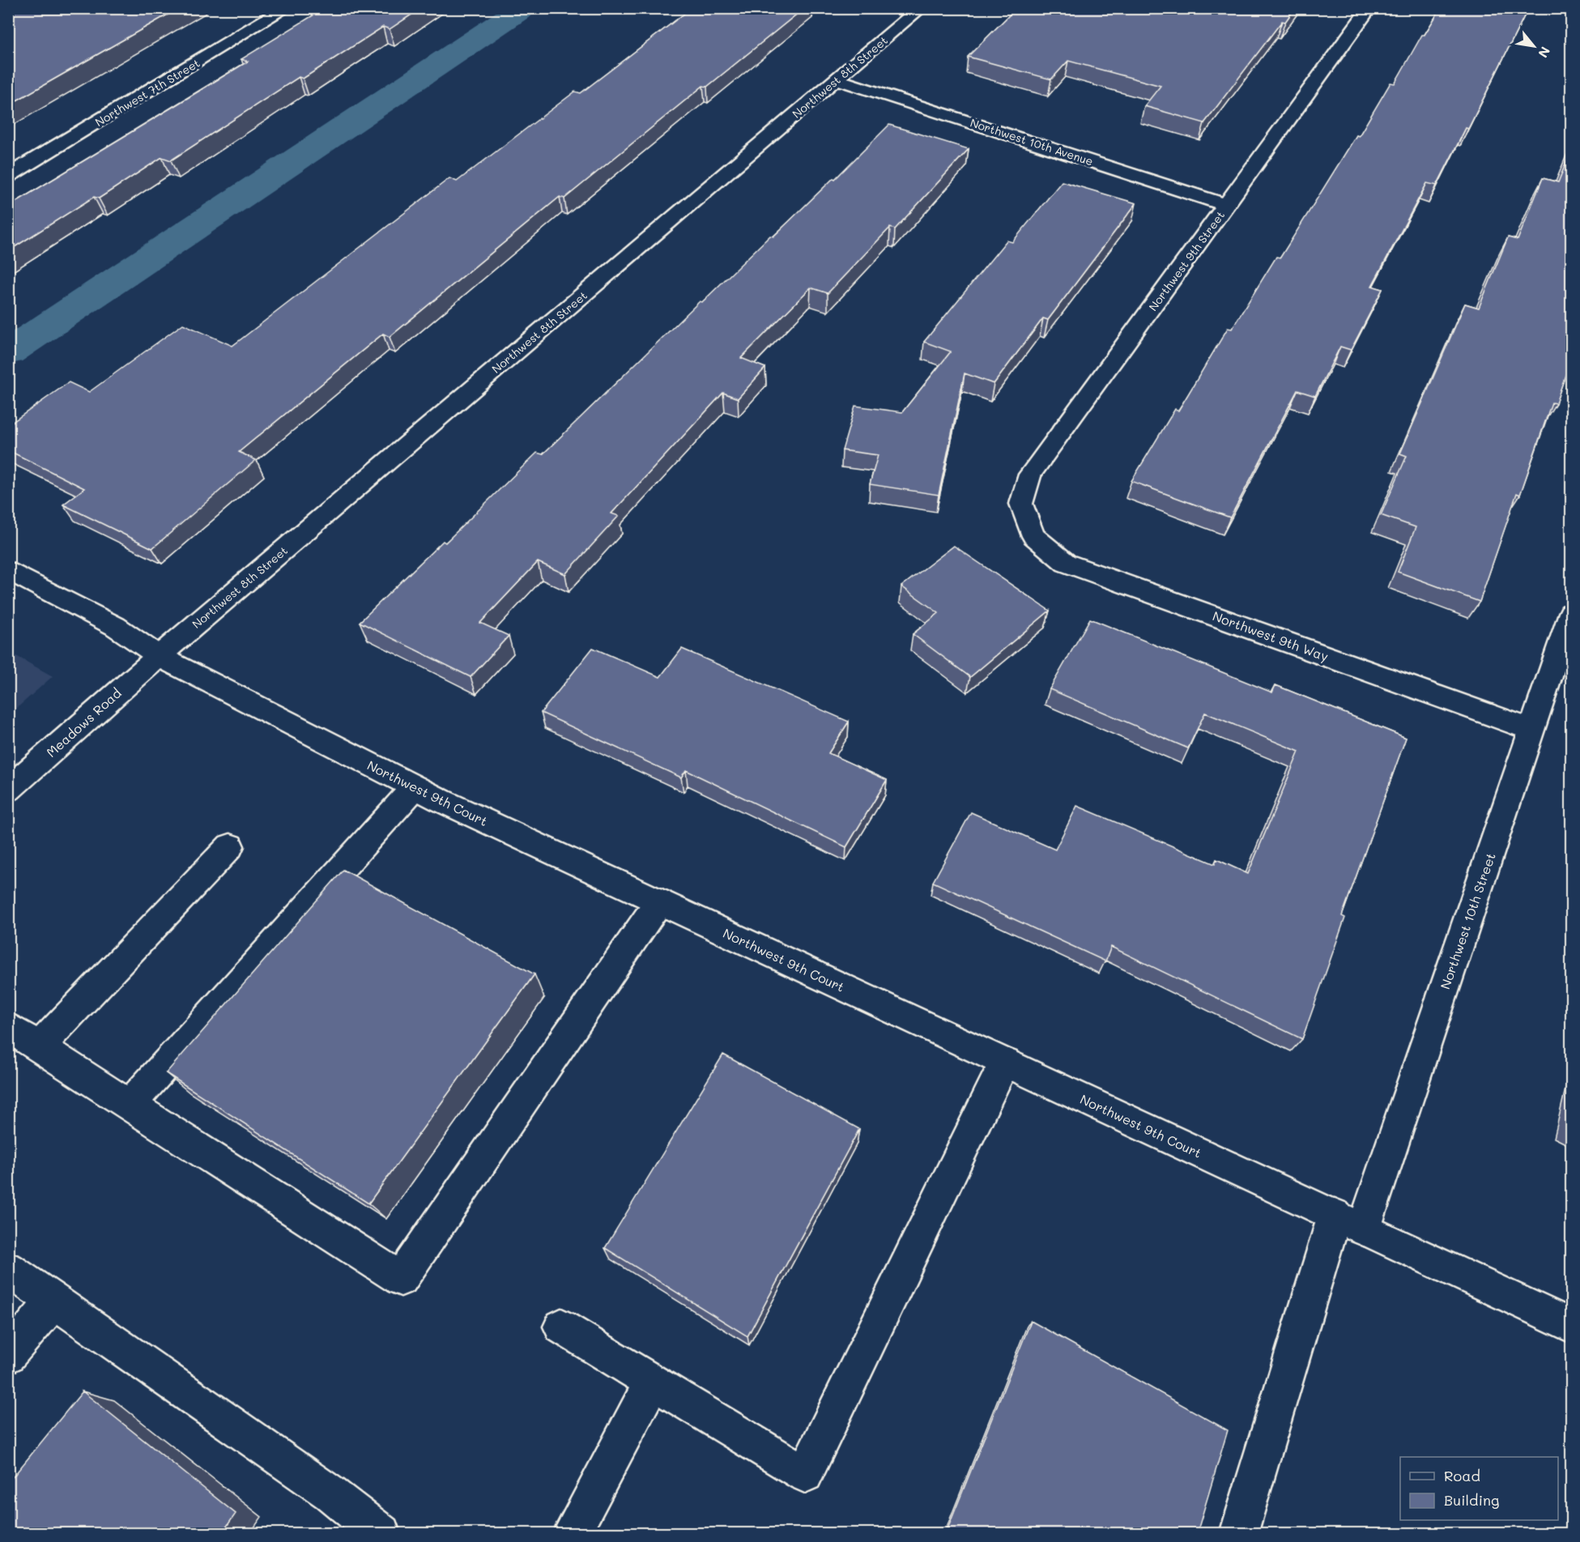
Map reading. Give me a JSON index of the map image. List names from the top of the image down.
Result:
{
  "streets": {
    "street": [
      "Northwest 8th Street",
      "Northwest 7th Street",
      "Northwest 10th Avenue",
      "Northwest 9th Street",
      "Northwest 9th Way",
      "Meadows Road",
      "Northwest 9th Court",
      "Northwest 10th Street"
    ]
  },
  "crossings": [
    ["Northwest 8th Street", "Northwest 10th Avenue"],
    ["Northwest 8th Street", "Meadows Road"],
    ["Northwest 8th Street", "Northwest 9th Court"],
    ["Northwest 10th Avenue", "Northwest 9th Street"],
    ["Northwest 9th Street", "Northwest 9th Way"],
    ["Northwest 9th Way", "Northwest 10th Street"],
    ["Meadows Road", "Northwest 9th Court"],
    ["Northwest 9th Court", "Northwest 10th Street"]
  ],
  "legend": ["Road", "Building"],
  "north": "bottom right"
}
